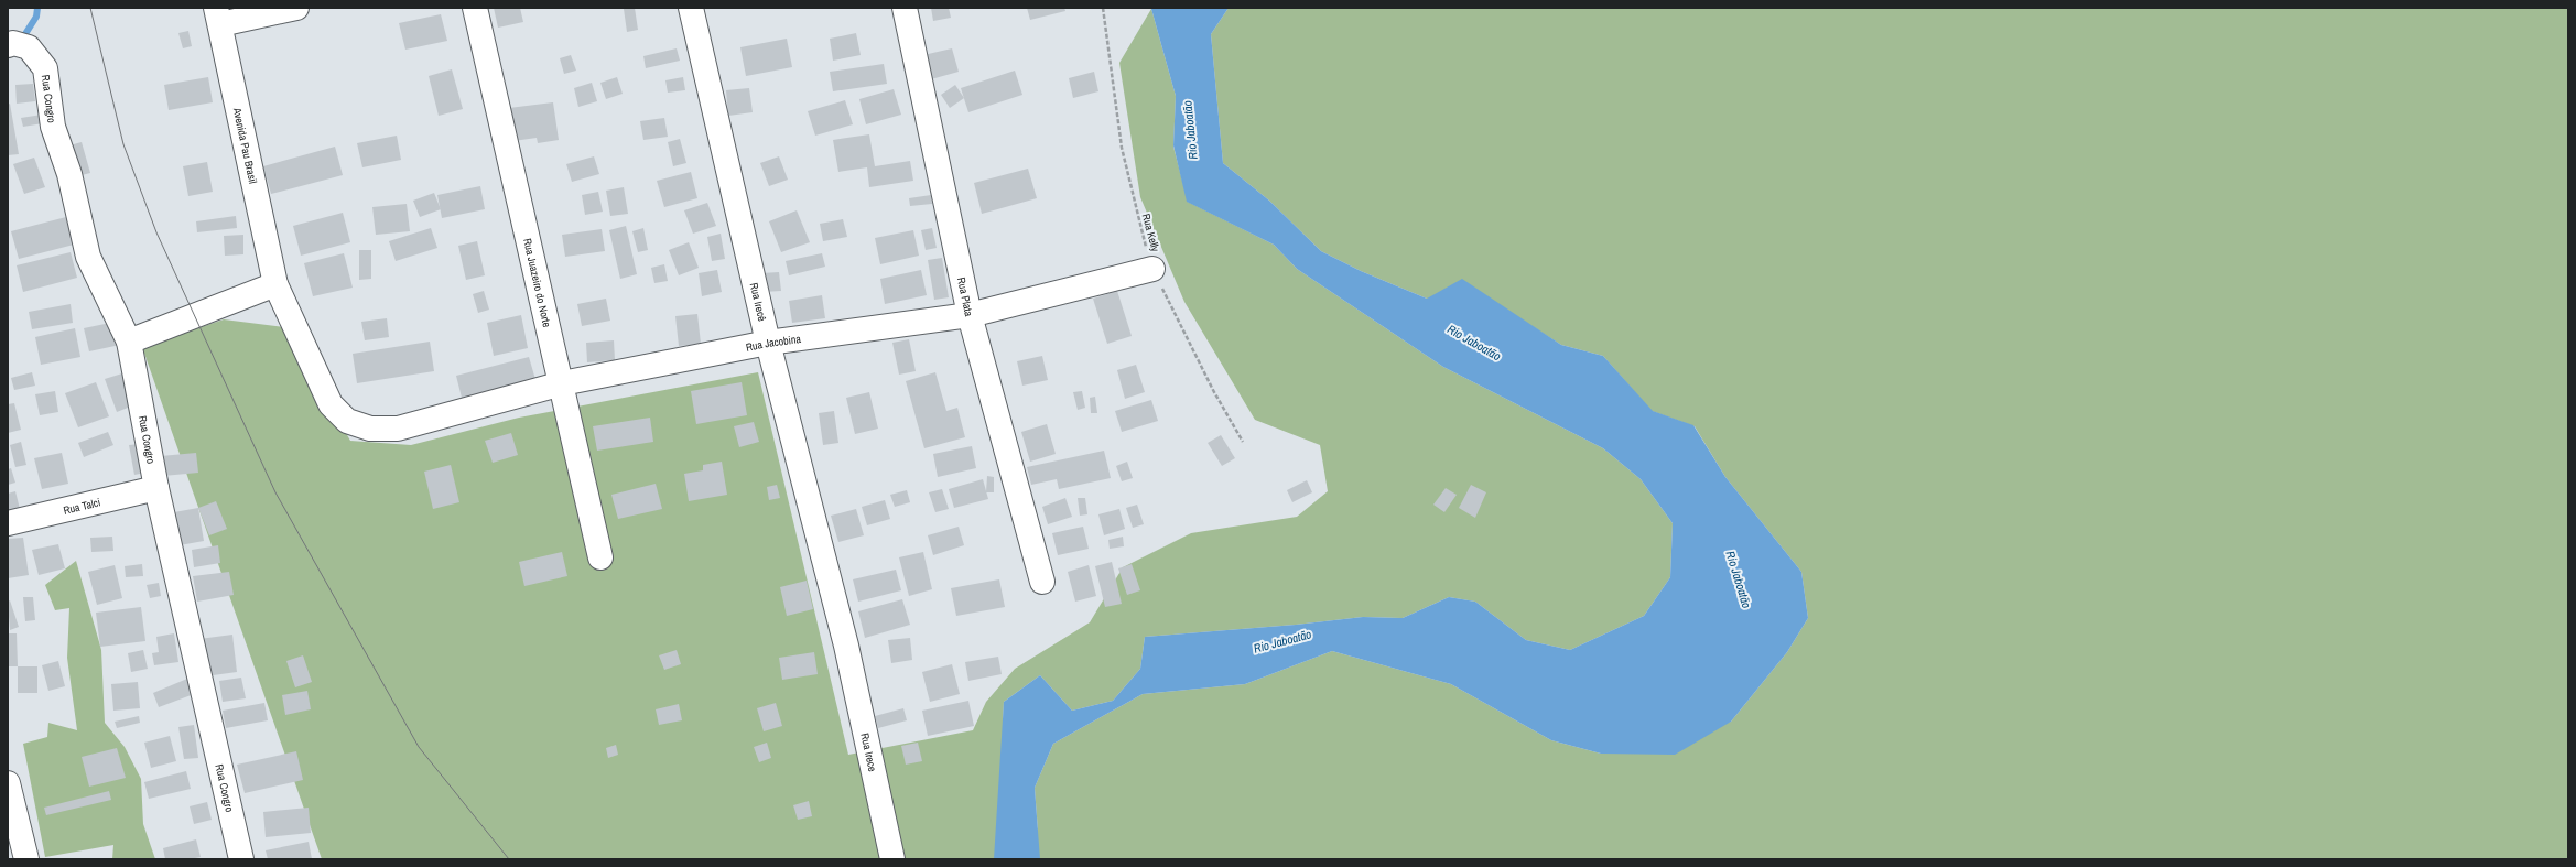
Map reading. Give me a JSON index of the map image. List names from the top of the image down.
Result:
{
  "streets": {
    "street": [
      "Rua Congro",
      "Avenida Pau Brasil",
      "Rua Juazeiro do Norte",
      "Rua Plata",
      "Rua Irecê",
      "Rua Jacobina",
      "Rua Talci",
      "Rua Irece"
    ],
    "path": ["Rua Kelly"]
  },
  "crossings": [
    ["Rua Congro", "Rua Talci"],
    ["Avenida Pau Brasil", "Rua Jacobina"],
    ["Rua Kelly", "Rua Jacobina"],
    ["Rua Juazeiro do Norte", "Rua Jacobina"],
    ["Rua Plata", "Rua Jacobina"],
    ["Rua Irecê", "Rua Jacobina"],
    ["Rua Irecê", "Rua Irece"]
  ],
  "water": ["Rio Jaboatão"]
}
